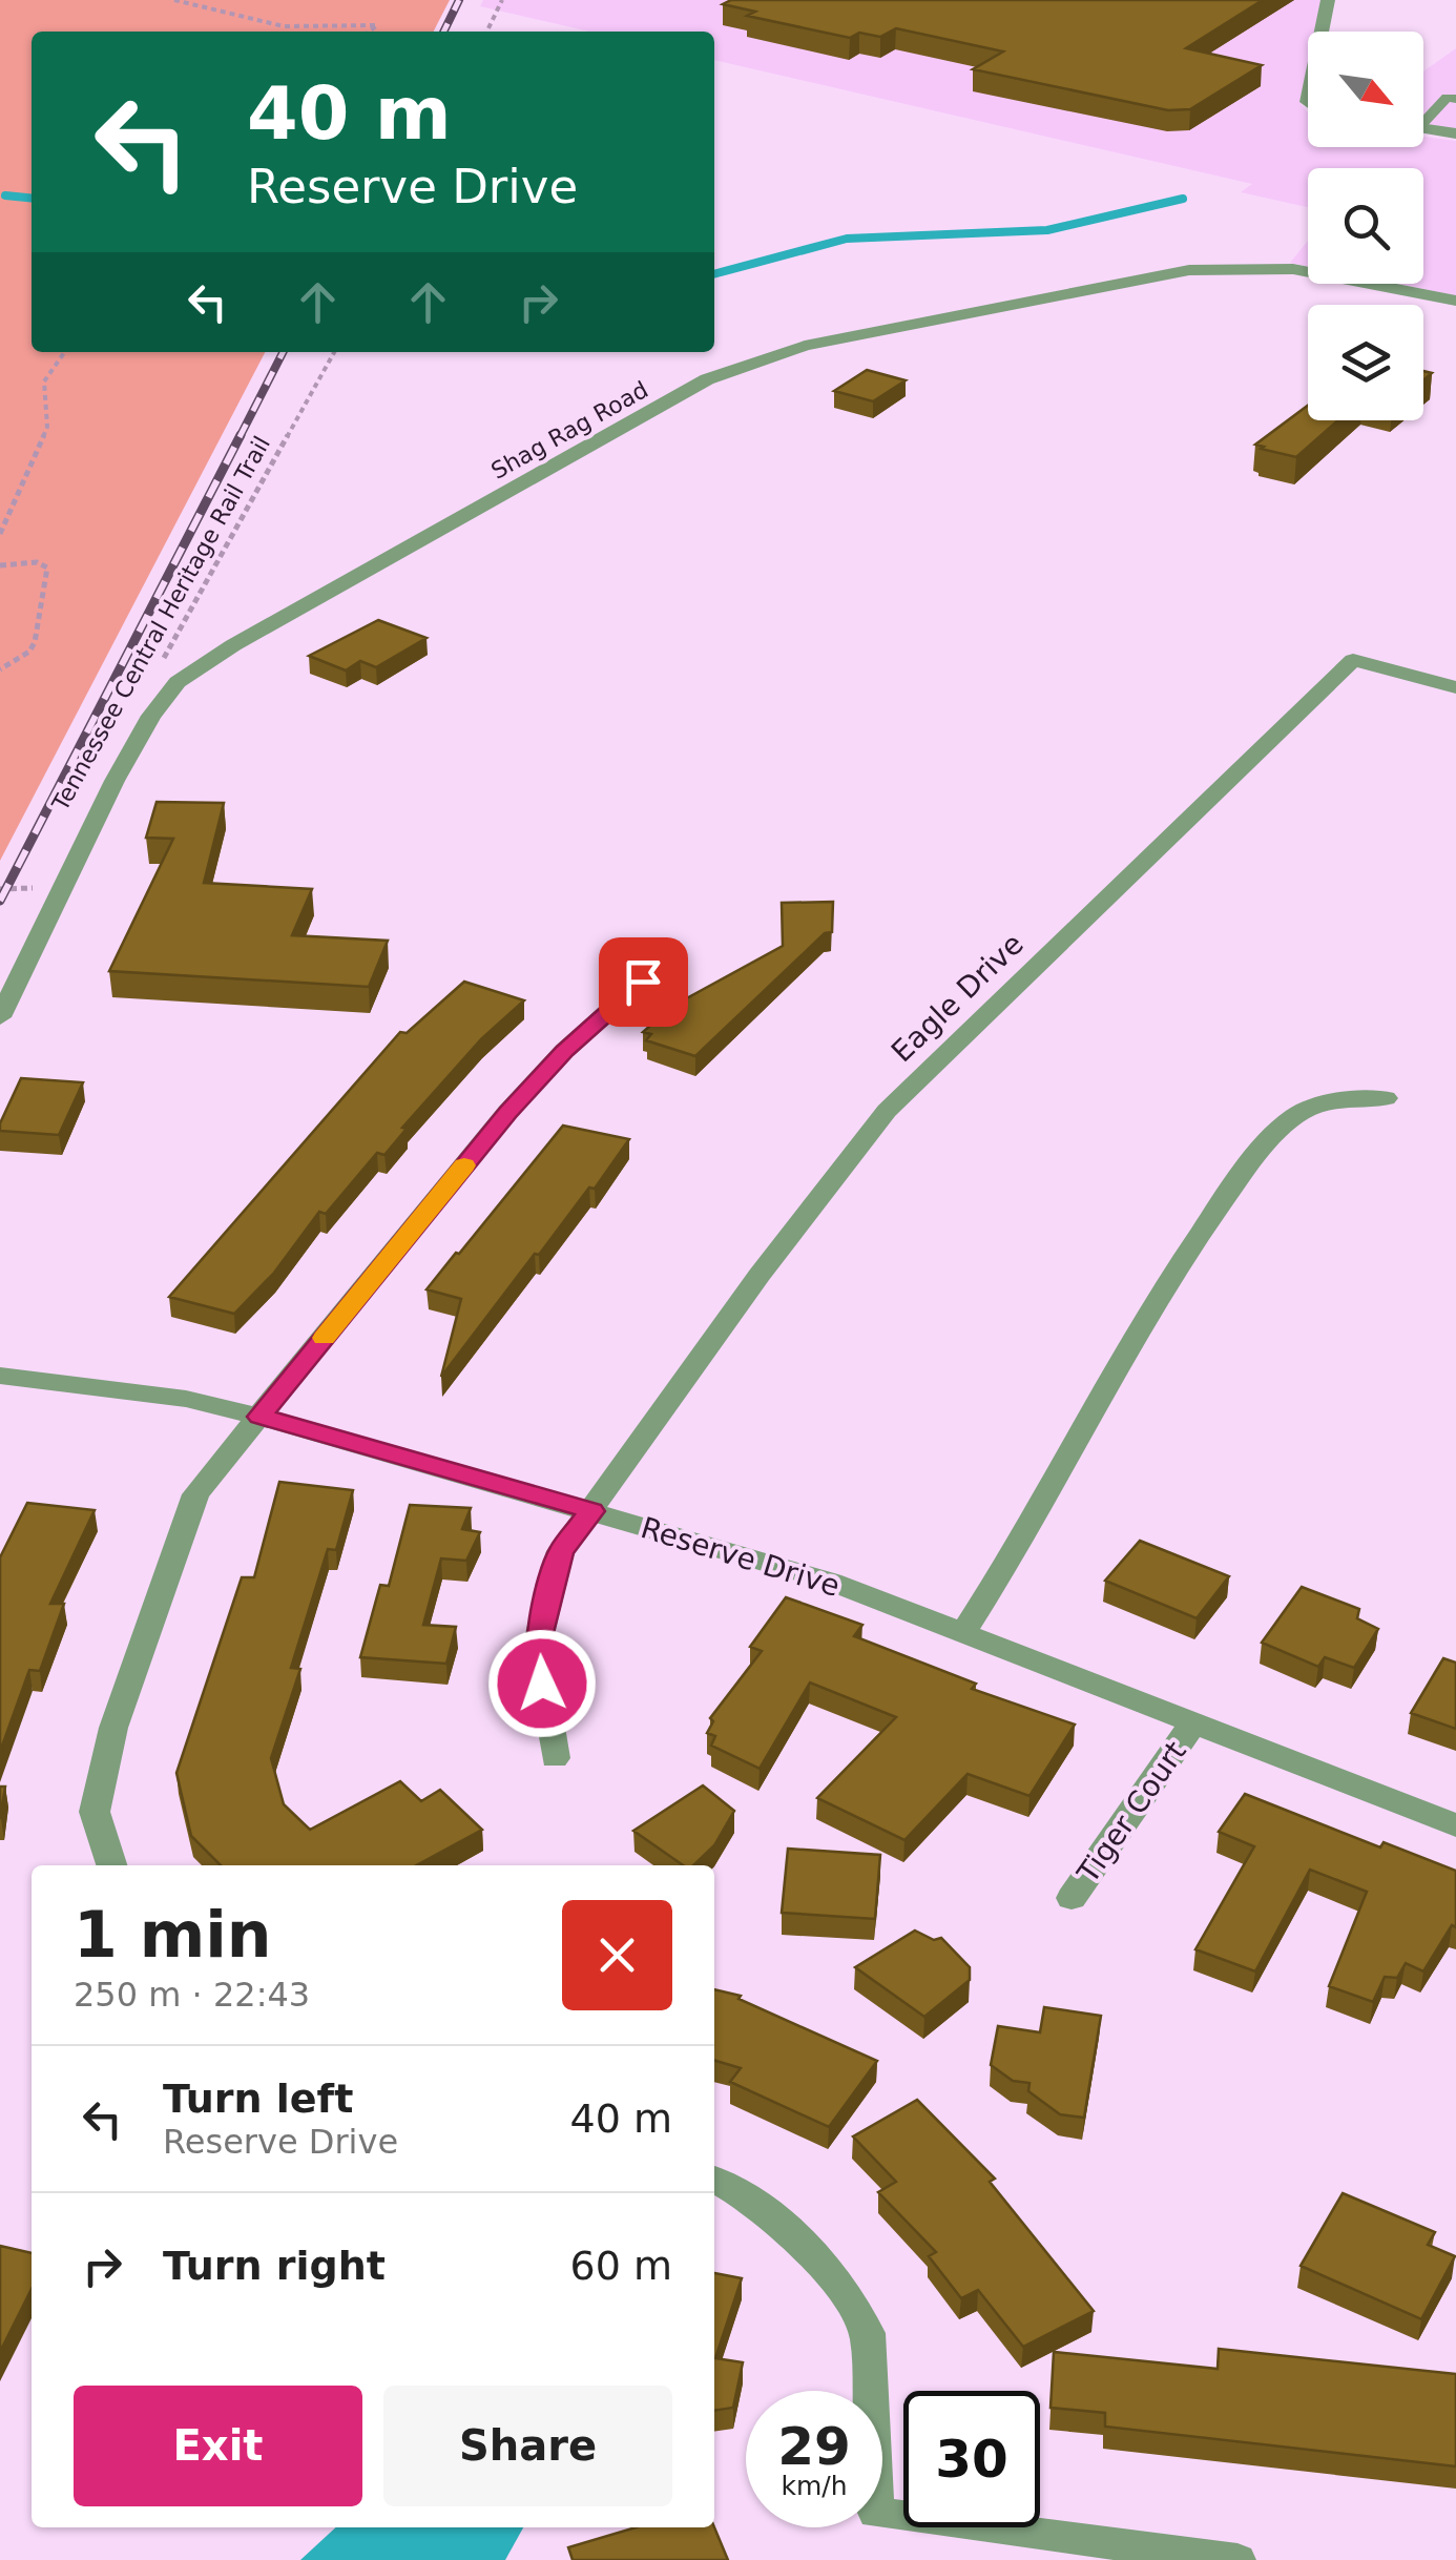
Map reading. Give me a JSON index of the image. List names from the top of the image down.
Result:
{
  "streets": {
    "street": [
      "Shag Rag Road",
      "Eagle Drive",
      "Reserve Drive",
      "Tiger Court"
    ],
    "path": ["Tennessee Central Heritage Rail Trail"]
  },
  "crossings": [
    ["Eagle Drive", "Reserve Drive"],
    ["Reserve Drive", "Tiger Court"]
  ],
  "north": "bottom right",
  "page": {
    "turn": ["40 m", "Reserve Drive"],
    "heading": ["1 min", "250 m · 22:43"],
    "list": [
      {
        "name": "Turn left",
        "note": "Reserve Drive",
        "value": "40 m"
      },
      {
        "name": "Turn right",
        "value": "60 m"
      }
    ],
    "buttons": ["Exit", "Share"],
    "speed": "29 km/h",
    "limit": "30"
  }
}
